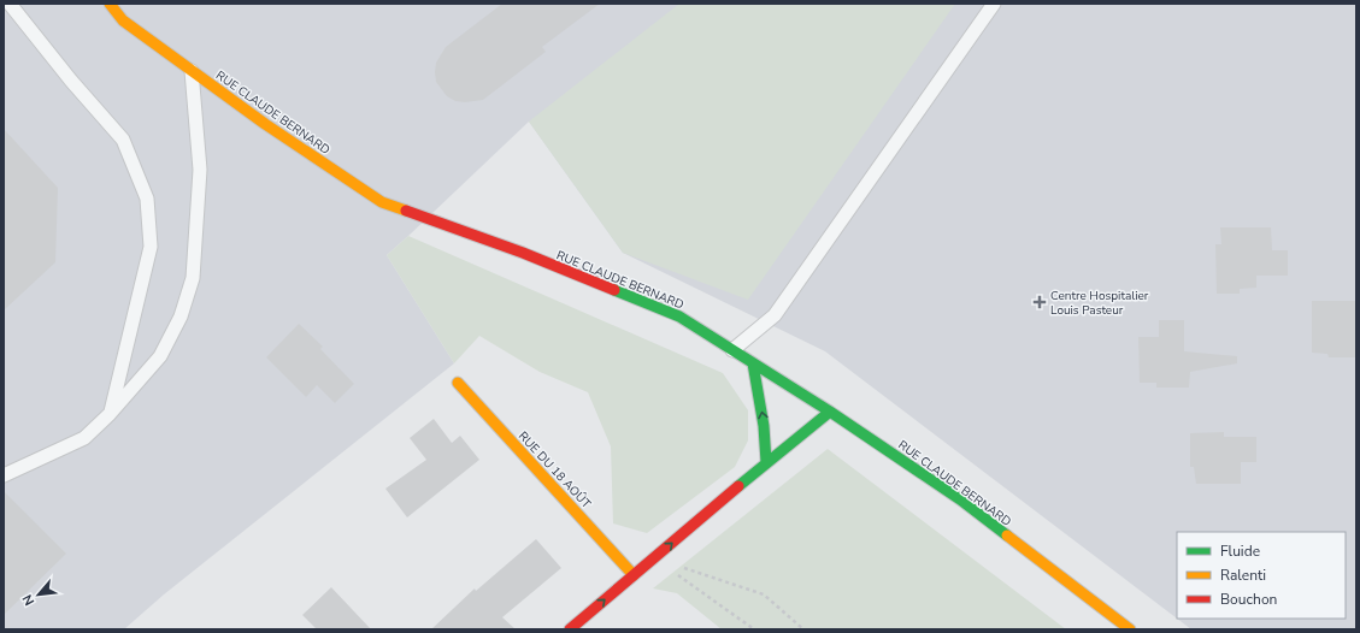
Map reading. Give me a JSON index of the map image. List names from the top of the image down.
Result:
{
  "streets": {
    "street": ["RUE CLAUDE BERNARD", "RUE DU 18 AOÛT"]
  },
  "places": {
    "health": ["Centre Hospitalier Louis Pasteur"]
  },
  "legend": ["Fluide", "Ralenti", "Bouchon"],
  "north": "bottom left"
}
